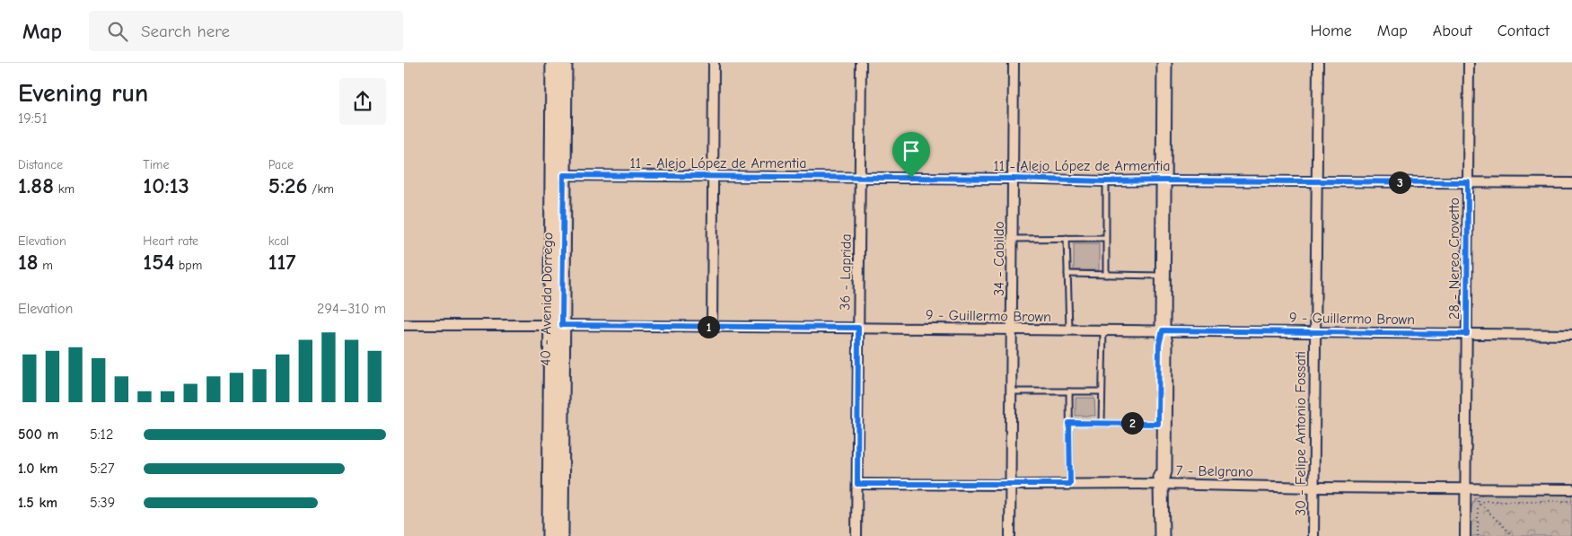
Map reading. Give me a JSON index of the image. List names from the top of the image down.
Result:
{
  "streets": {
    "street": [
      "11 - Alejo López de Armentia",
      "34 - Cabildo",
      "28 - Nereo Crovetto",
      "36 - Laprida",
      "40 - Avenida Dorrego",
      "9 - Guillermo Brown",
      "30 - Felipe Antonio Fossati",
      "7 - Belgrano"
    ]
  },
  "crossings": [
    ["11 - Alejo López de Armentia", "34 - Cabildo"],
    ["11 - Alejo López de Armentia", "28 - Nereo Crovetto"],
    ["11 - Alejo López de Armentia", "36 - Laprida"],
    ["11 - Alejo López de Armentia", "40 - Avenida Dorrego"],
    ["11 - Alejo López de Armentia", "30 - Felipe Antonio Fossati"],
    ["34 - Cabildo", "9 - Guillermo Brown"],
    ["34 - Cabildo", "7 - Belgrano"],
    ["28 - Nereo Crovetto", "9 - Guillermo Brown"],
    ["28 - Nereo Crovetto", "7 - Belgrano"],
    ["36 - Laprida", "9 - Guillermo Brown"],
    ["36 - Laprida", "7 - Belgrano"],
    ["40 - Avenida Dorrego", "9 - Guillermo Brown"],
    ["9 - Guillermo Brown", "30 - Felipe Antonio Fossati"],
    ["30 - Felipe Antonio Fossati", "7 - Belgrano"]
  ],
  "page": {
    "header": "Map",
    "search": "Search here",
    "nav": [
      "Home",
      "Map",
      "About",
      "Contact"
    ],
    "heading": ["Evening run", "19:51"],
    "stats": [
      ["Distance", "1.88 km"],
      ["Time", "10:13"],
      ["Pace", "5:26 /km"],
      ["Elevation", "18 m"],
      ["Heart rate", "154 bpm"],
      ["kcal", "117"]
    ],
    "pins": ["3", "1", "2"],
    "chart": ["Elevation", "294–310 m"],
    "list": [
      {
        "name": "500 m",
        "note": "5:12"
      },
      {
        "name": "1.0 km",
        "note": "5:27"
      },
      {
        "name": "1.5 km",
        "note": "5:39"
      }
    ]
  }
}
